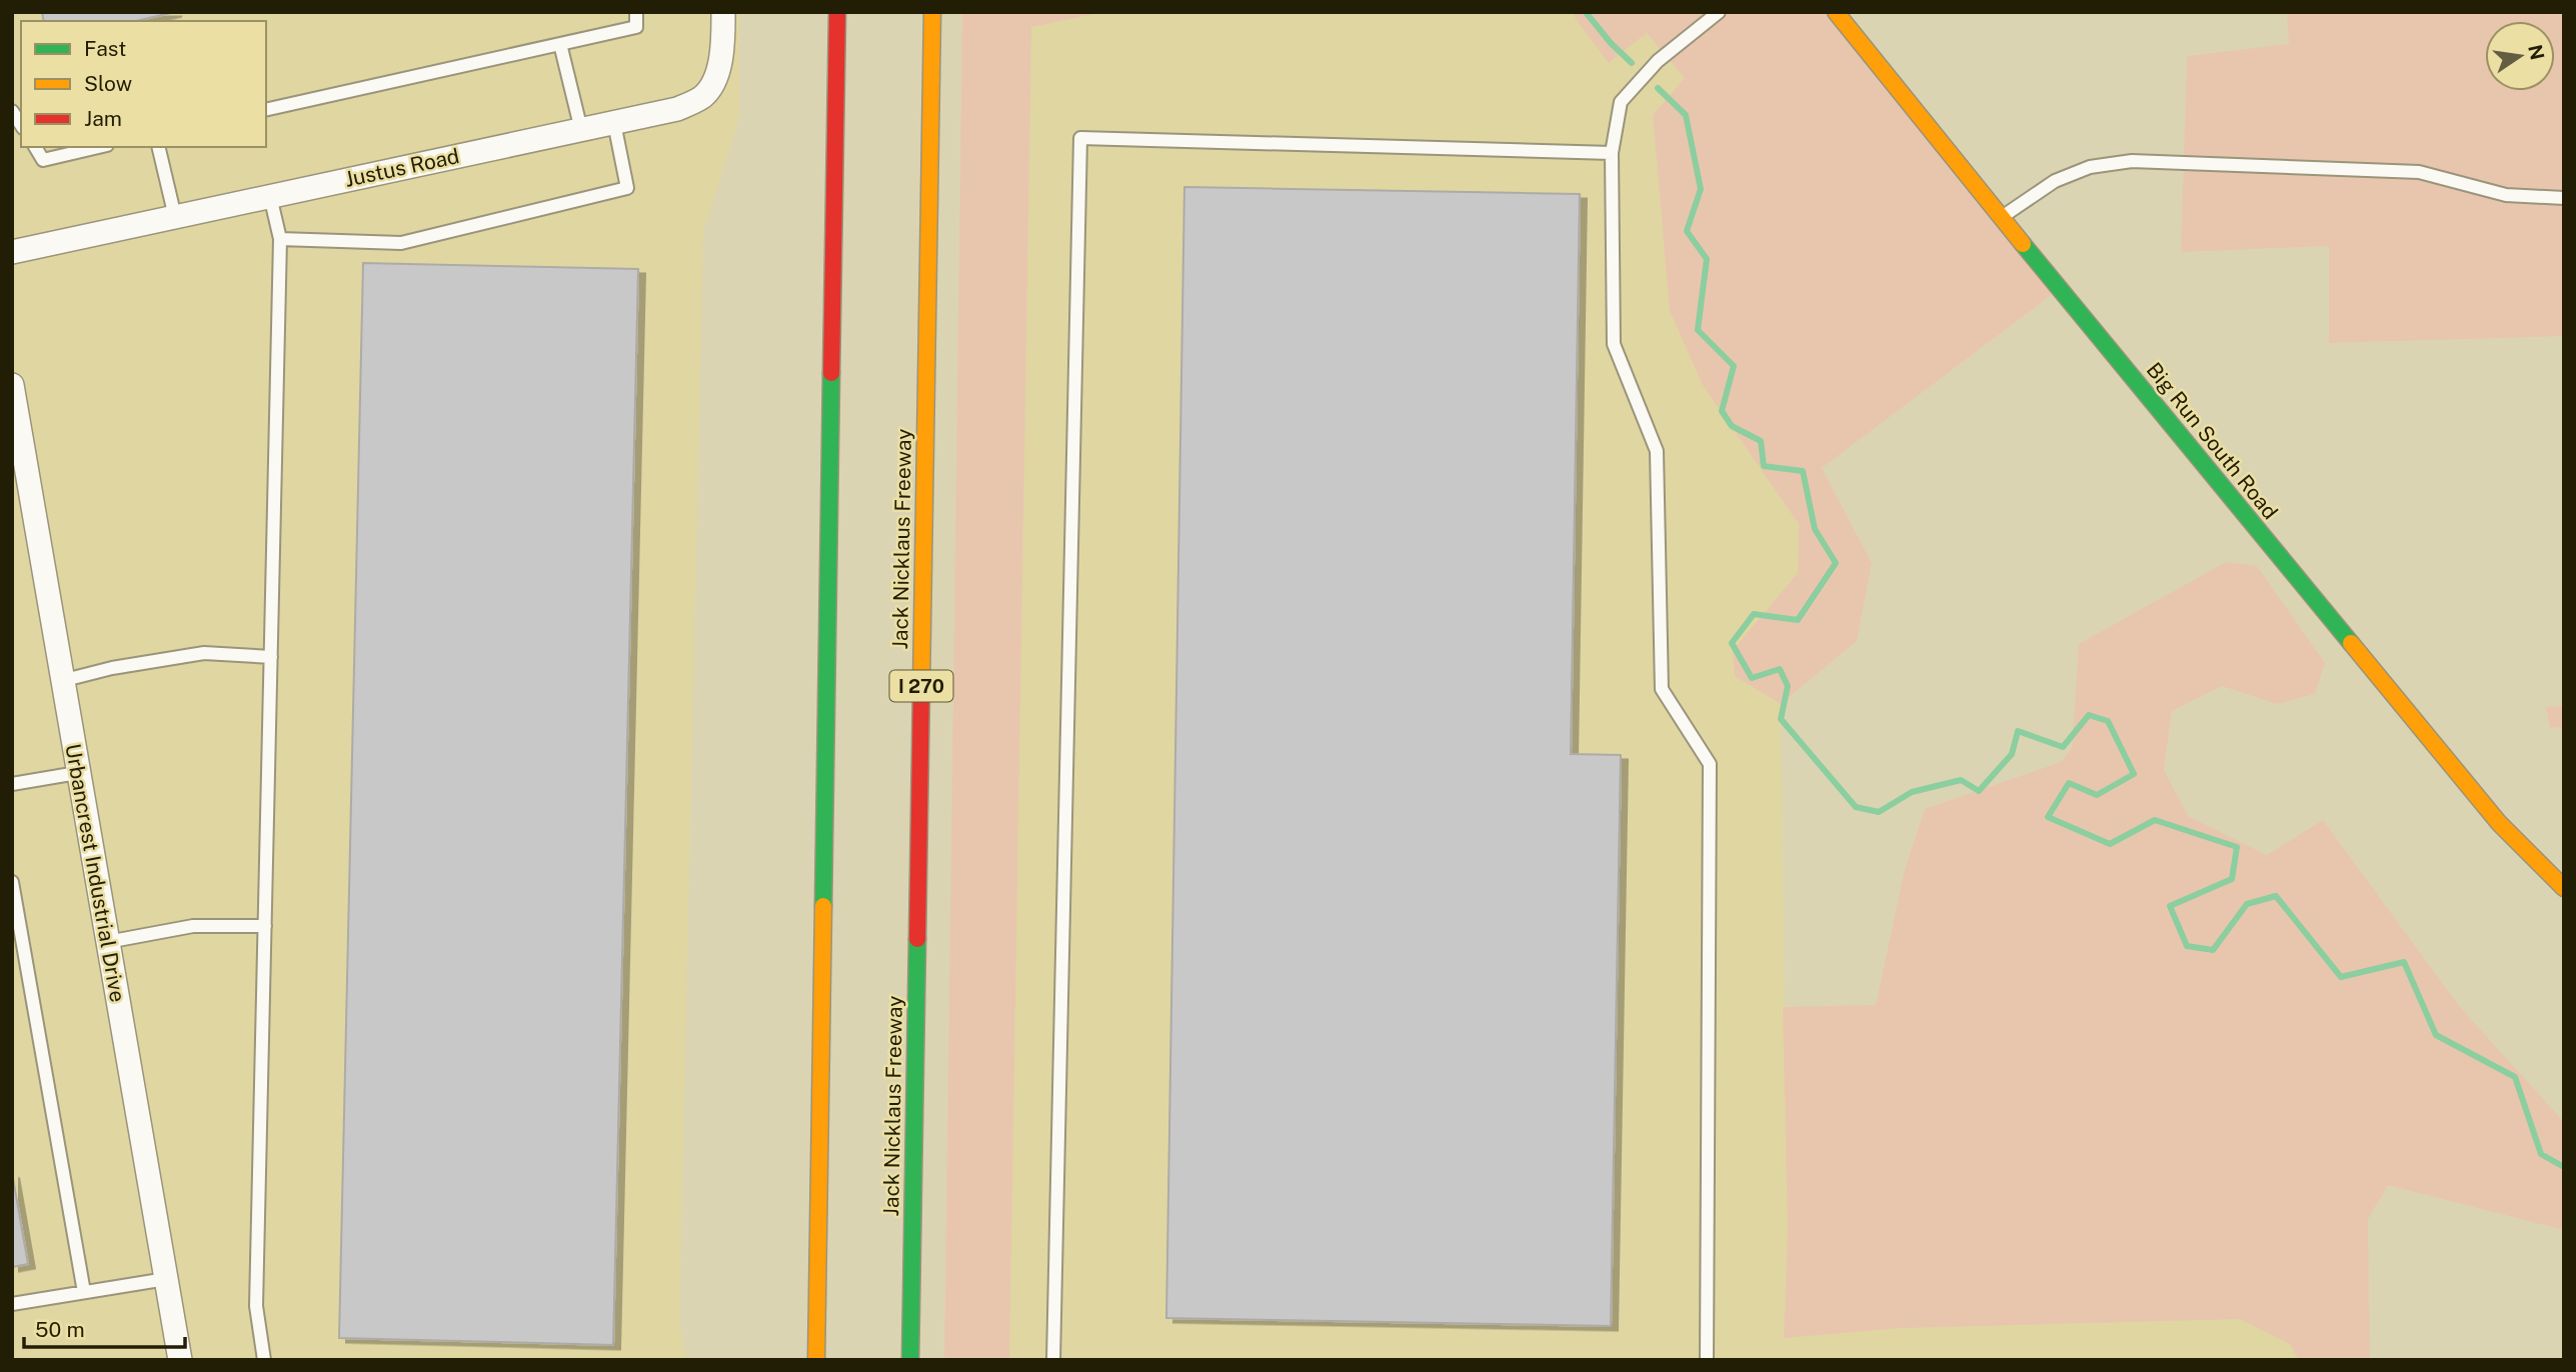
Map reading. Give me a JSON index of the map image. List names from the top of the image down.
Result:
{
  "streets": {
    "main road": ["Big Run South Road", "Jack Nicklaus Freeway", "I 270"],
    "street": ["Justus Road", "Urbancrest Industrial Drive"]
  },
  "legend": ["Fast", "Slow", "Jam"],
  "scale_bar": "50 m",
  "north": "right"
}
